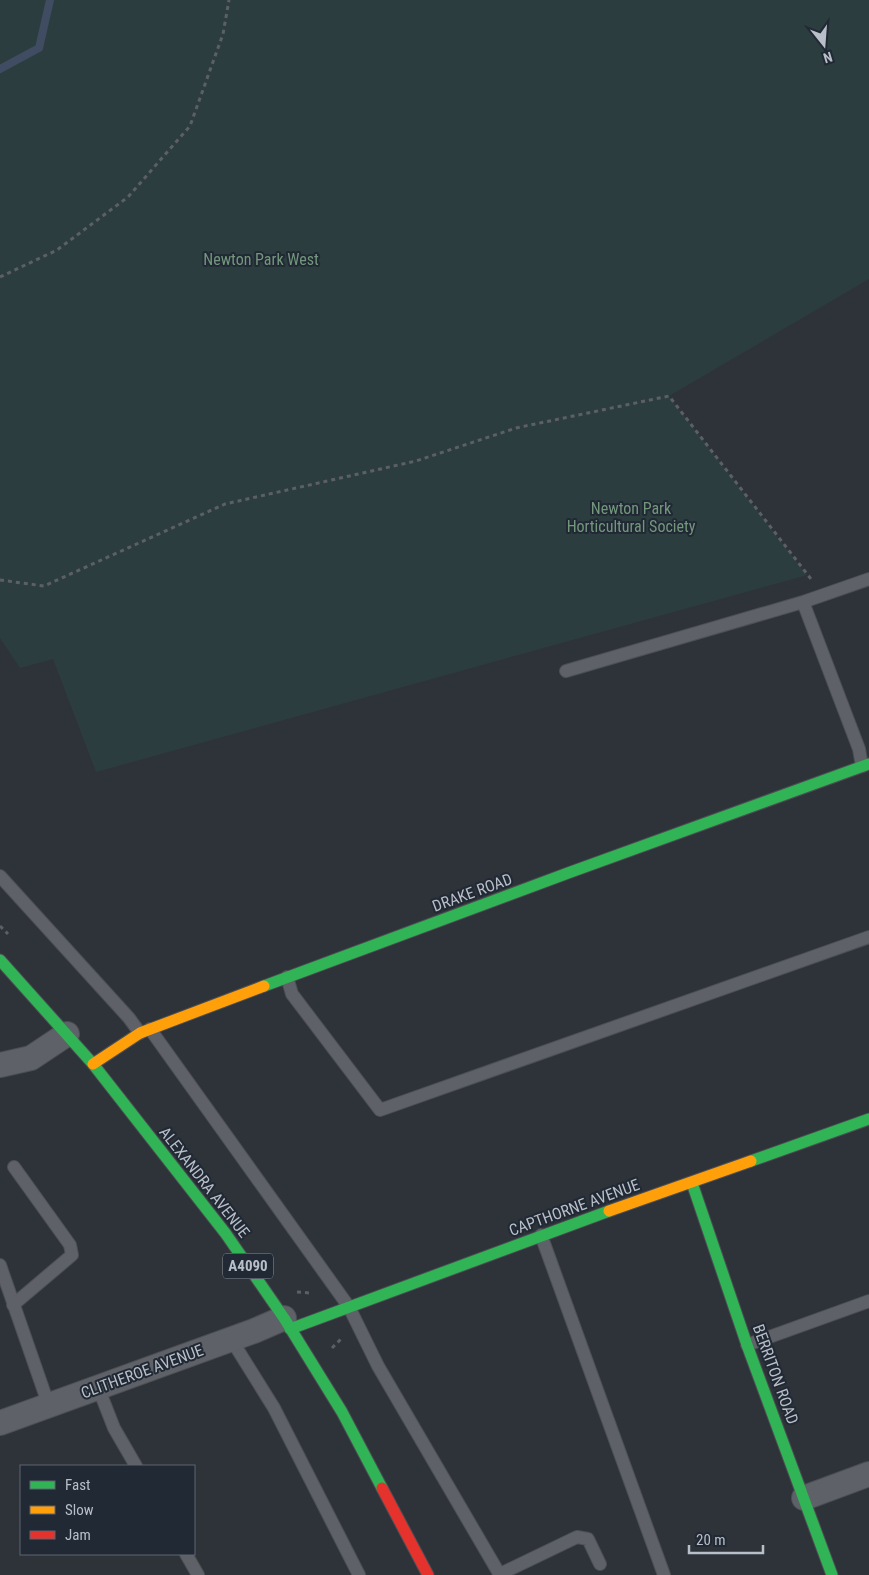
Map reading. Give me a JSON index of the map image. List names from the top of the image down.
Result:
{
  "streets": {
    "street": [
      "DRAKE ROAD",
      "ALEXANDRA AVENUE",
      "CAPTHORNE AVENUE",
      "A4090",
      "CLITHEROE AVENUE",
      "BERRITON ROAD"
    ]
  },
  "crossings": [
    ["DRAKE ROAD", "ALEXANDRA AVENUE"],
    ["ALEXANDRA AVENUE", "CAPTHORNE AVENUE"],
    ["ALEXANDRA AVENUE", "CLITHEROE AVENUE"],
    ["CAPTHORNE AVENUE", "CLITHEROE AVENUE"],
    ["CAPTHORNE AVENUE", "BERRITON ROAD"]
  ],
  "parks": ["Newton Park West", "Newton Park Horticultural Society"],
  "legend": ["Fast", "Slow", "Jam"],
  "scale_bar": "20 m",
  "north": "bottom"
}
